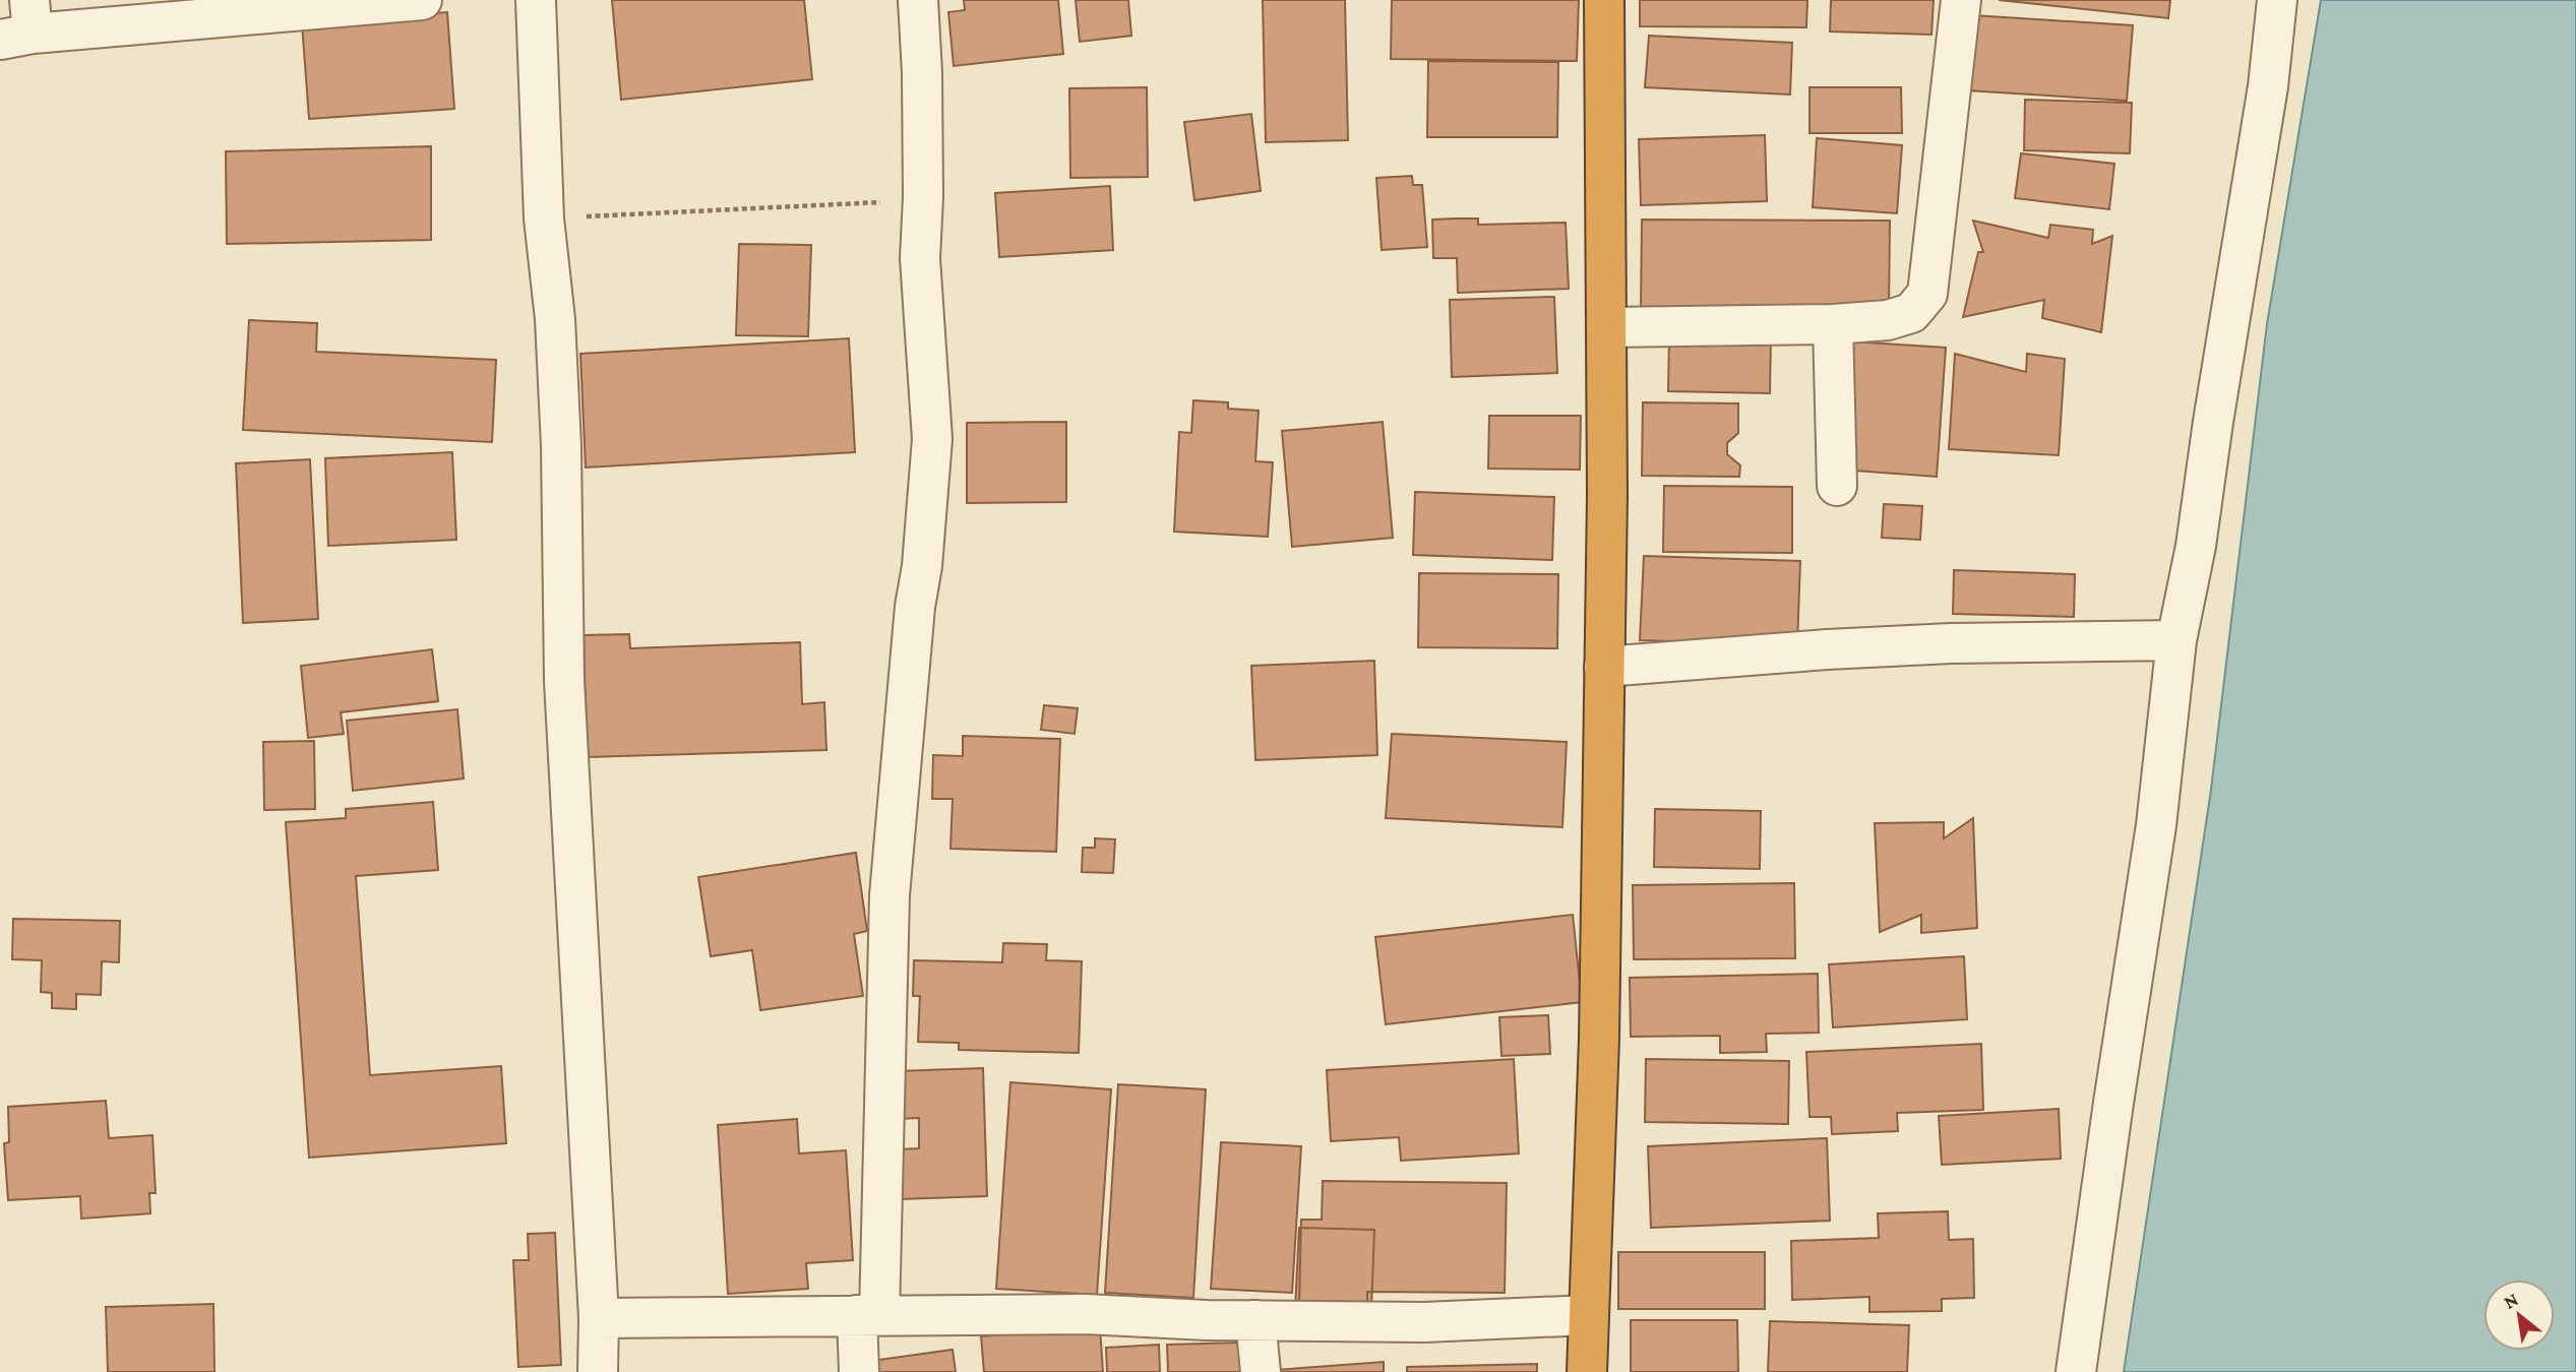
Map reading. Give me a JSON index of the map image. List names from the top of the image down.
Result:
{
  "north": "top left"
}
